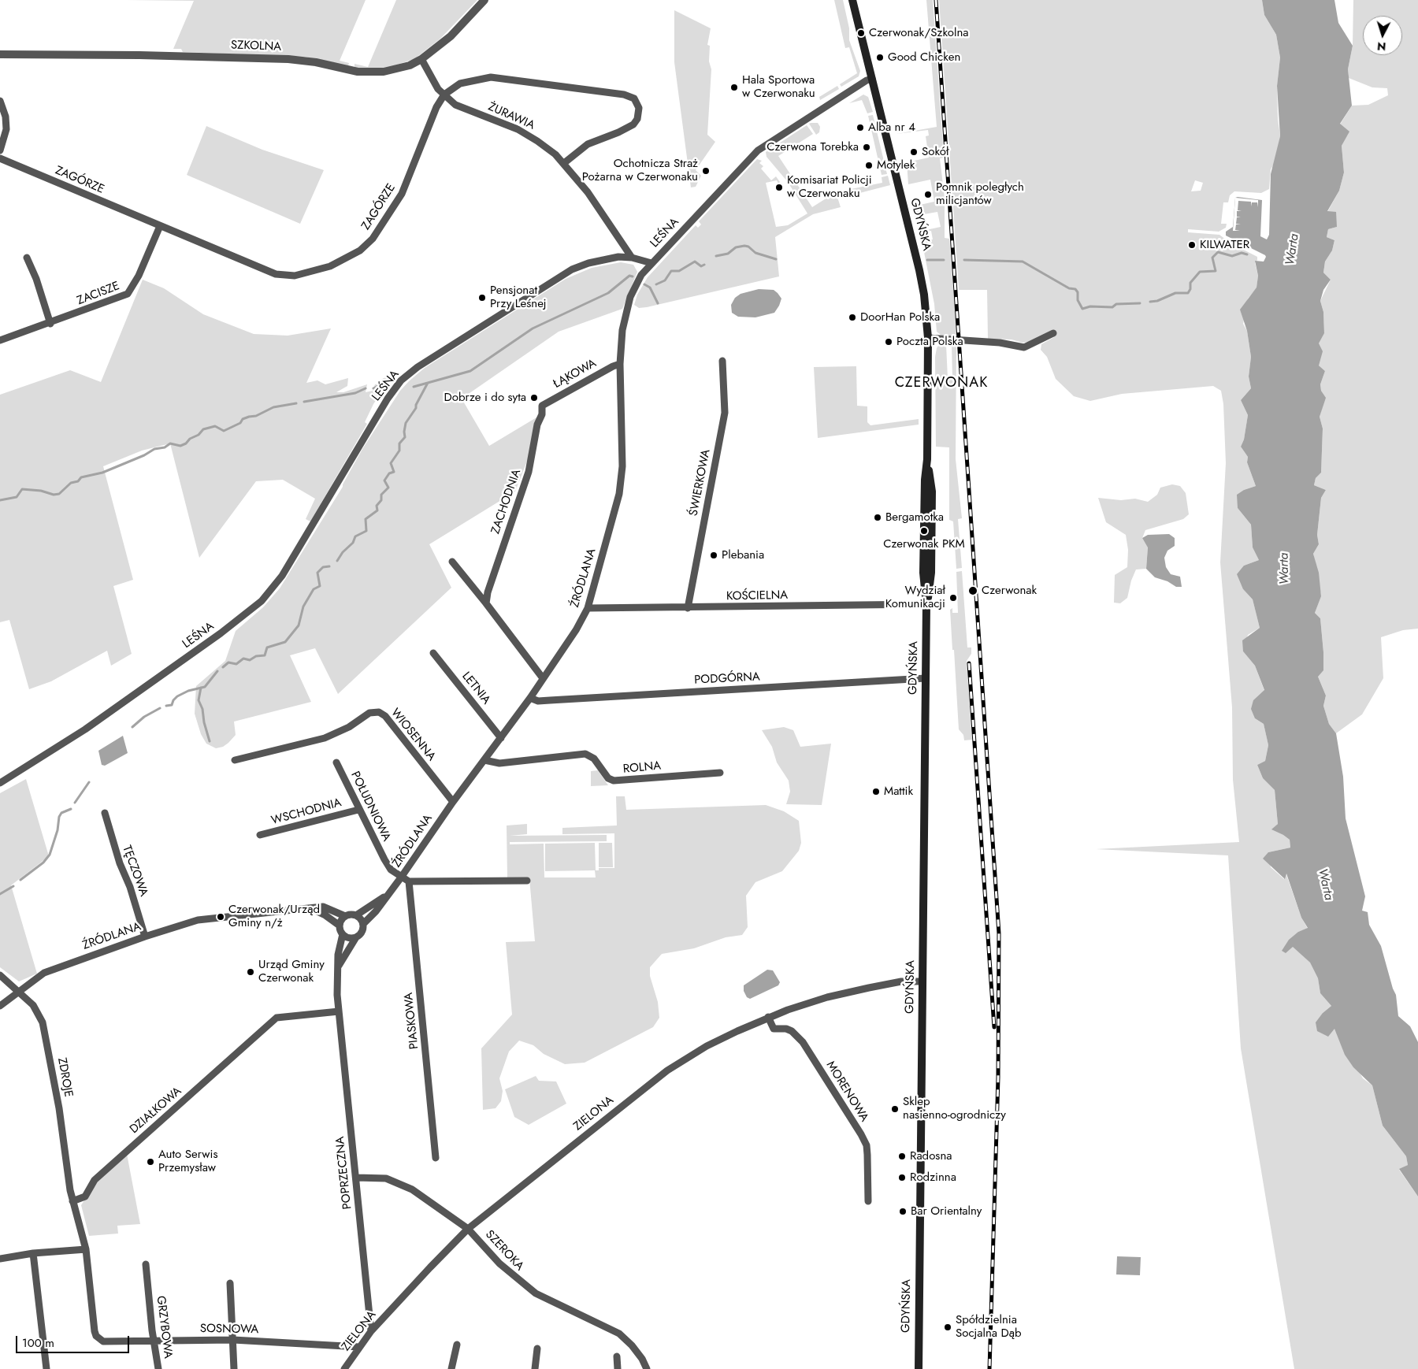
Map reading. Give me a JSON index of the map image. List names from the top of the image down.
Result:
{
  "streets": {
    "main road": ["GDYŃSKA"],
    "street": [
      "SZKOLNA",
      "ŻURAWIA",
      "ZAGÓRZE",
      "LEŚNA",
      "ZACISZE",
      "ŁĄKOWA",
      "ŚWIERKOWA",
      "ZACHODNIA",
      "ŹRÓDLANA",
      "KOŚCIELNA",
      "PODGÓRNA",
      "LETNIA",
      "WIOSENNA",
      "ROLNA",
      "POŁUDNIOWA",
      "WSCHODNIA",
      "TĘCZOWA",
      "PIASKOWA",
      "ZDROJE",
      "MORENOWA",
      "DZIAŁKOWA",
      "ZIELONA",
      "POPRZECZNA",
      "SZEROKA",
      "GRZYBOWA",
      "SOSNOWA"
    ]
  },
  "crossings": [
    ["SZKOLNA", "ŻURAWIA"],
    ["ŻURAWIA", "ZAGÓRZE"],
    ["ŻURAWIA", "LEŚNA"],
    ["ZAGÓRZE", "ZACISZE"],
    ["GDYŃSKA", "LEŚNA"],
    ["GDYŃSKA", "KOŚCIELNA"],
    ["GDYŃSKA", "PODGÓRNA"],
    ["GDYŃSKA", "ZIELONA"],
    ["LEŚNA", "ŹRÓDLANA"],
    ["ŁĄKOWA", "ZACHODNIA"],
    ["ŁĄKOWA", "ŹRÓDLANA"],
    ["ŚWIERKOWA", "KOŚCIELNA"],
    ["ŹRÓDLANA", "KOŚCIELNA"],
    ["ŹRÓDLANA", "PODGÓRNA"],
    ["ŹRÓDLANA", "LETNIA"],
    ["ŹRÓDLANA", "WIOSENNA"],
    ["ŹRÓDLANA", "ROLNA"],
    ["ŹRÓDLANA", "POŁUDNIOWA"],
    ["ŹRÓDLANA", "TĘCZOWA"],
    ["ŹRÓDLANA", "ZDROJE"],
    ["POŁUDNIOWA", "WSCHODNIA"],
    ["ZDROJE", "DZIAŁKOWA"],
    ["MORENOWA", "ZIELONA"],
    ["DZIAŁKOWA", "POPRZECZNA"],
    ["ZIELONA", "POPRZECZNA"],
    ["ZIELONA", "SZEROKA"],
    ["ZIELONA", "SOSNOWA"],
    ["POPRZECZNA", "SZEROKA"],
    ["GRZYBOWA", "SOSNOWA"]
  ],
  "districts": ["CZERWONAK"],
  "water": ["Warta"],
  "places": [
    "Czerwonak/Szkolna",
    "Good Chicken",
    "Hala Sportowa w Czerwonaku",
    "Alba nr 4",
    "Czerwona Torebka",
    "Sokół",
    "Motylek",
    "Ochotnicza Straż Pożarna w Czerwonaku",
    "Komisariat Policji w Czerwonaku",
    "Pomnik poległych milicjantów",
    "KILWATER",
    "Pensjonat Przy Leśnej",
    "DoorHan Polska",
    "Poczta Polska",
    "Dobrze i do syta",
    "Bergamotka",
    "Czerwonak PKM",
    "Plebania",
    "Czerwonak",
    "Wydział Komunikacji",
    "Mattik",
    "Czerwonak/Urząd Gminy n/ż",
    "Urząd Gminy Czerwonak",
    "Sklep nasienno-ogrodniczy",
    "Radosna",
    "Auto Serwis Przemysław",
    "Rodzinna",
    "Bar Orientalny",
    "Spółdzielnia Socjalna Dąb"
  ],
  "scale_bar": "100 m",
  "north": "bottom"
}
